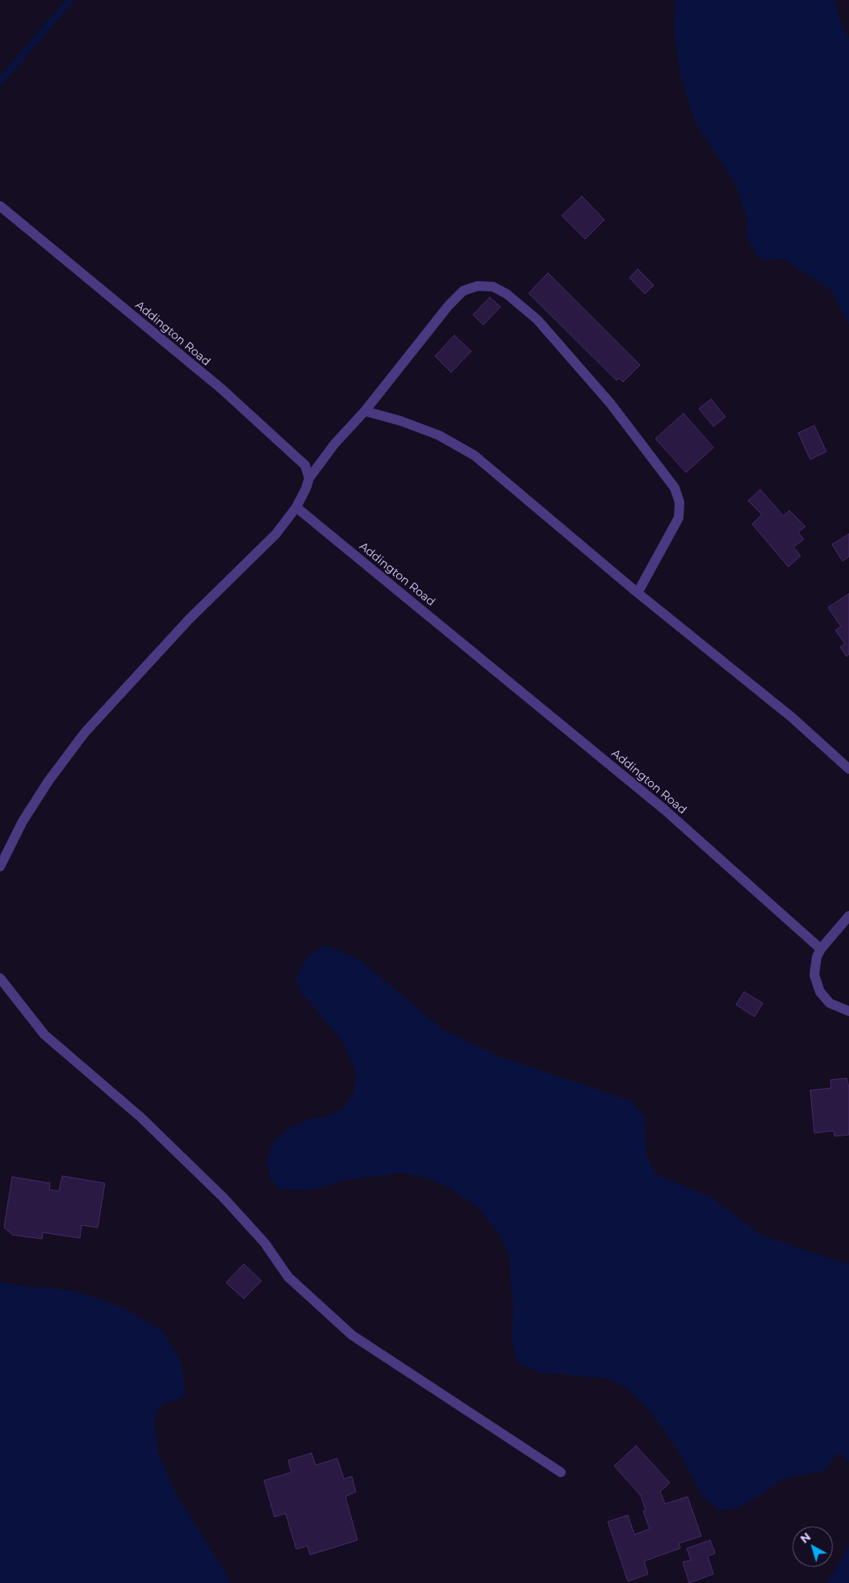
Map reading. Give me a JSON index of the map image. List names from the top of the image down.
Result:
{
  "streets": {
    "street": ["Addington Road"]
  },
  "north": "top left"
}
